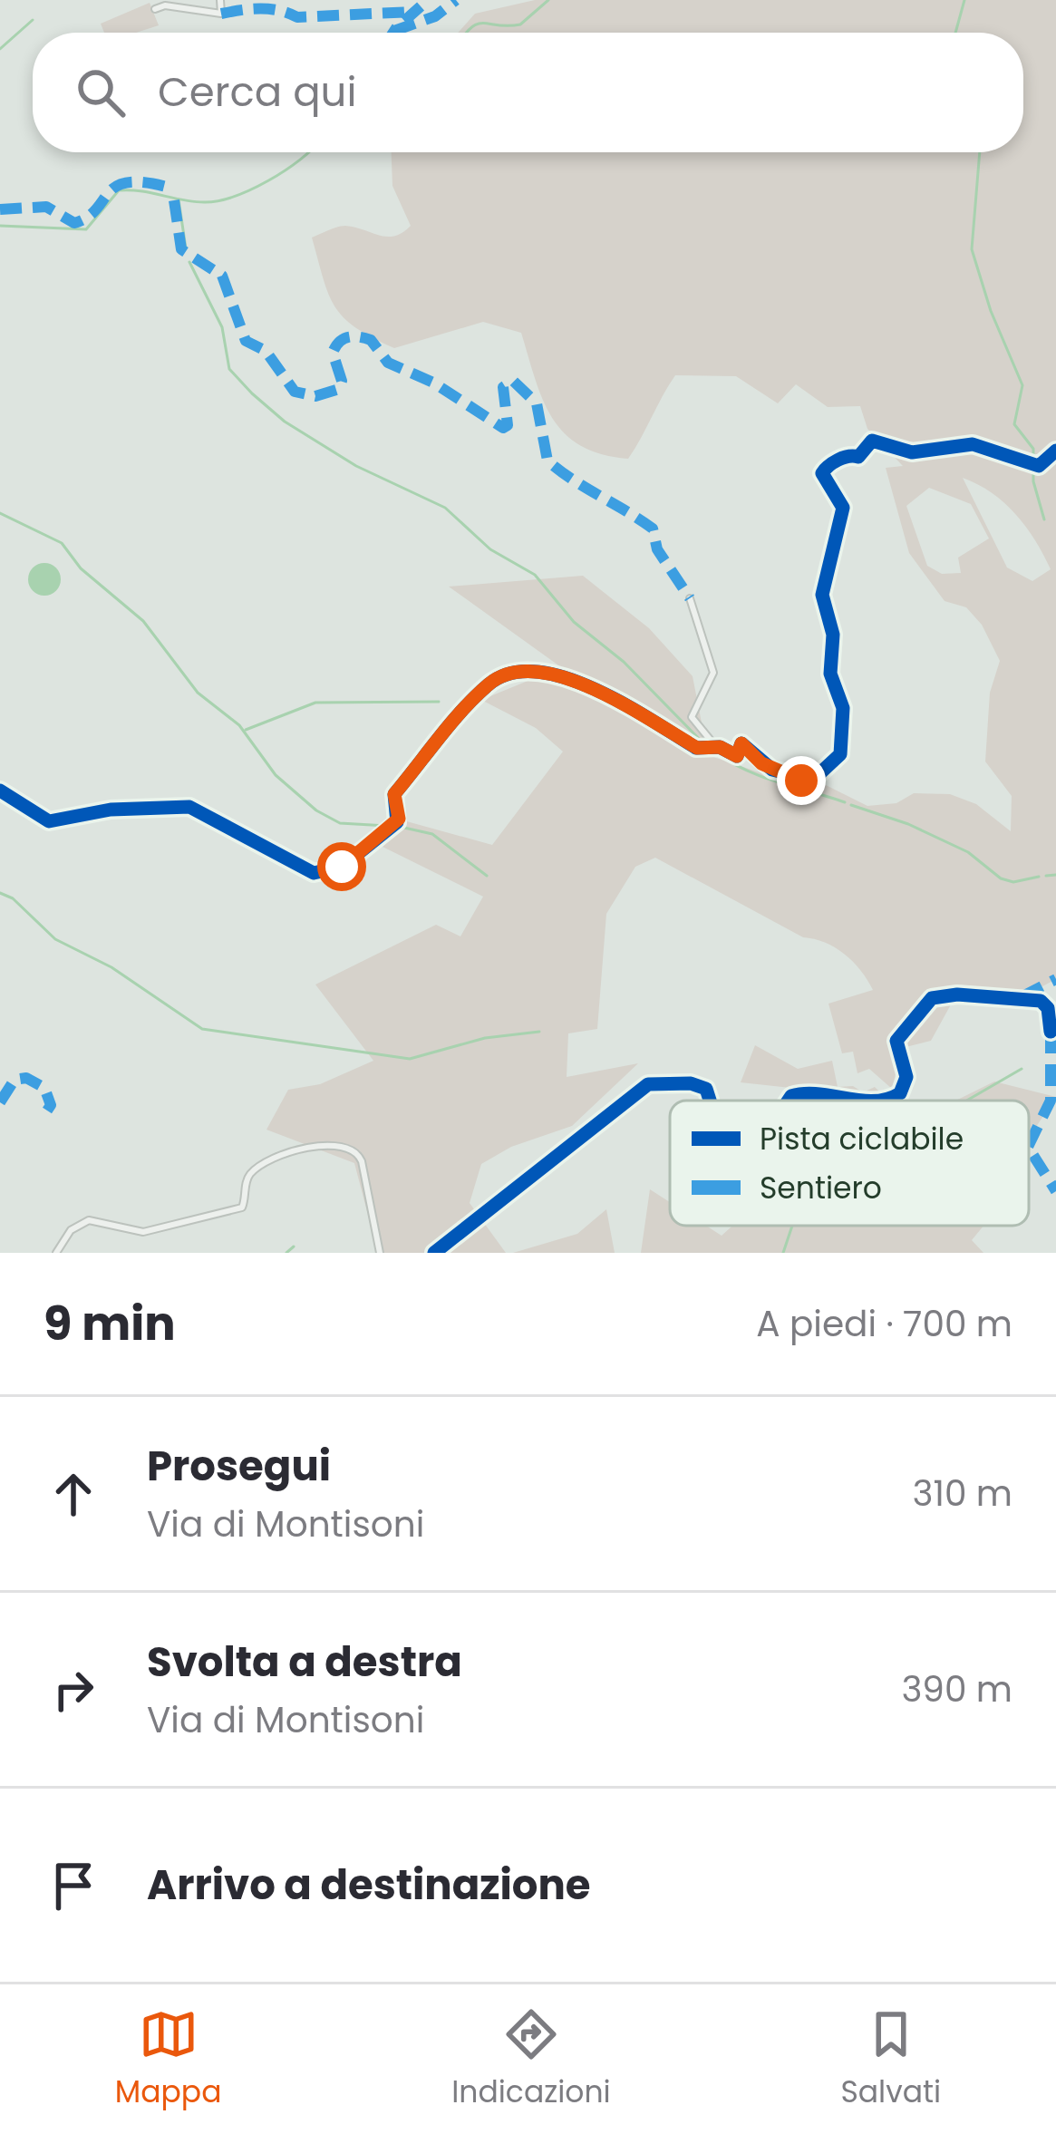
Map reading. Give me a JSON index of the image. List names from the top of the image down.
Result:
{
  "legend": ["Pista ciclabile", "Sentiero"],
  "page": {
    "search": "Cerca qui",
    "heading": ["9 min", "A piedi · 700 m"],
    "list": [
      ["Prosegui", "Via di Montisoni", "310 m"],
      ["Svolta a destra", "Via di Montisoni", "390 m"],
      "Arrivo a destinazione"
    ],
    "nav": ["Mappa", "Indicazioni", "Salvati"]
  }
}
